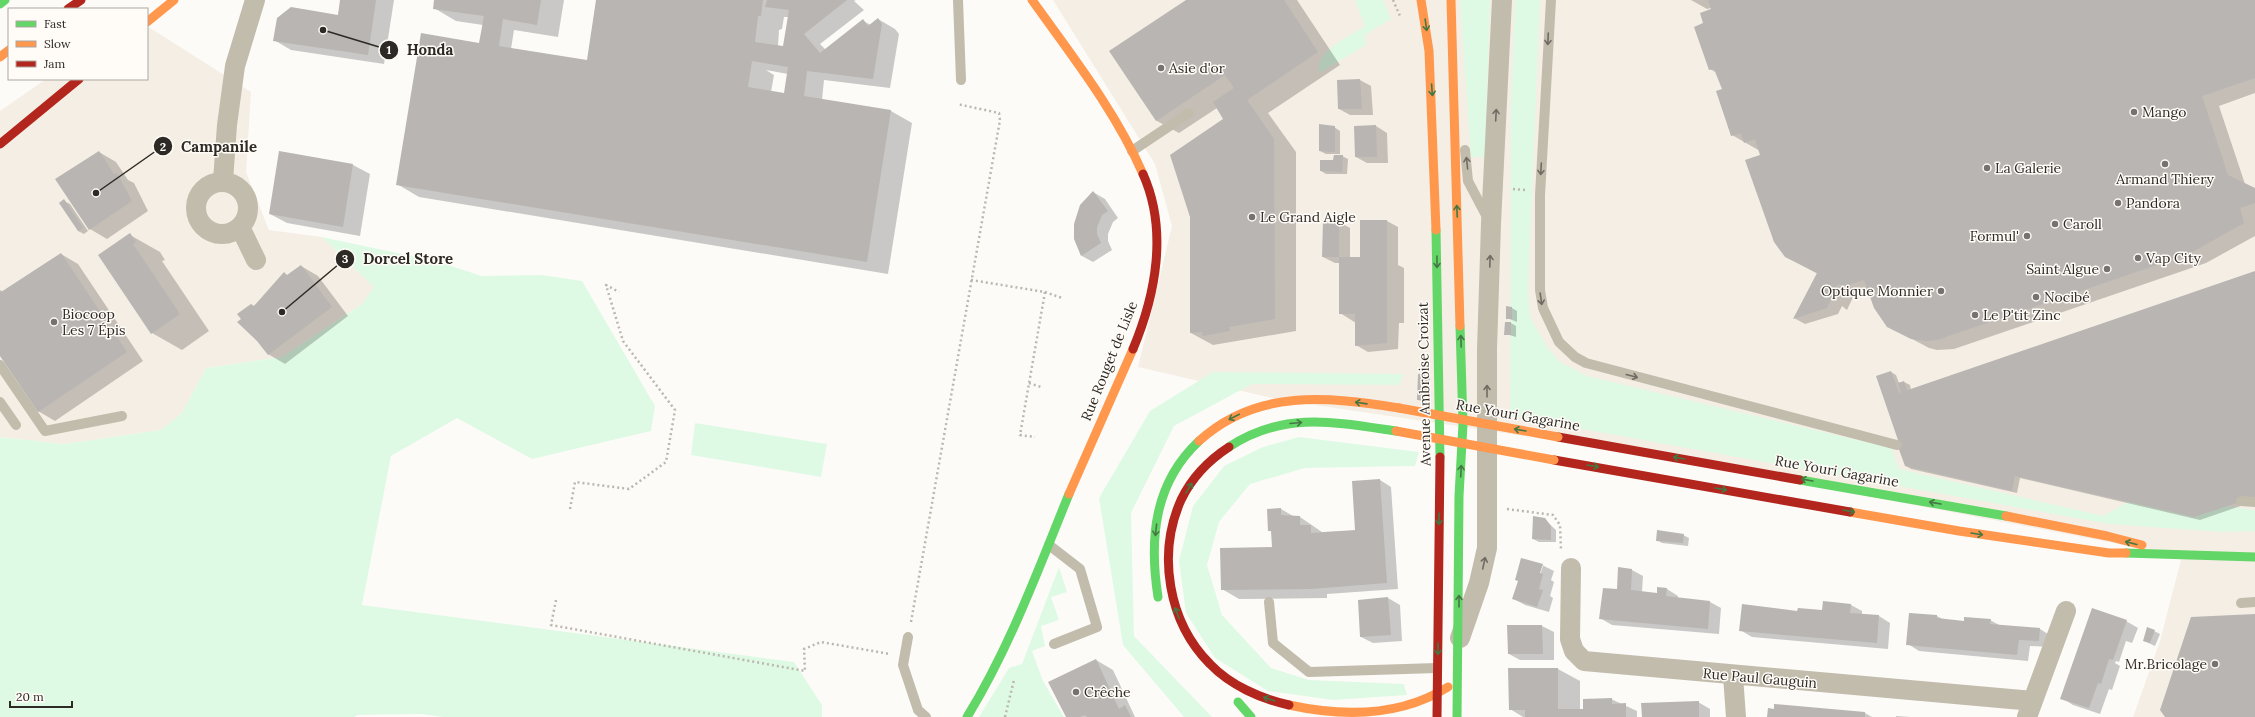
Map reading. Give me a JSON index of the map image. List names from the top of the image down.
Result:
{
  "streets": {
    "main road": ["Rue Rouget de Lisle", "Avenue Ambroise Croizat", "Rue Youri Gagarine"],
    "street": ["Rue Paul Gauguin"]
  },
  "places": [
    "Honda",
    "Asie d'or",
    "Mango",
    "Armand Thiery",
    "La Galerie",
    "Campanile",
    "Pandora",
    "Le Grand Aigle",
    "Caroll",
    "Formul'",
    "Vap City",
    "Saint Algue",
    "Optique Monnier",
    "Nocibé",
    "Dorcel Store",
    "Le P'tit Zinc",
    "Biocoop Les 7 Épis",
    "Mr.Bricolage",
    "Crêche"
  ],
  "legend": ["Fast", "Slow", "Jam"],
  "scale_bar": "20 m"
}
